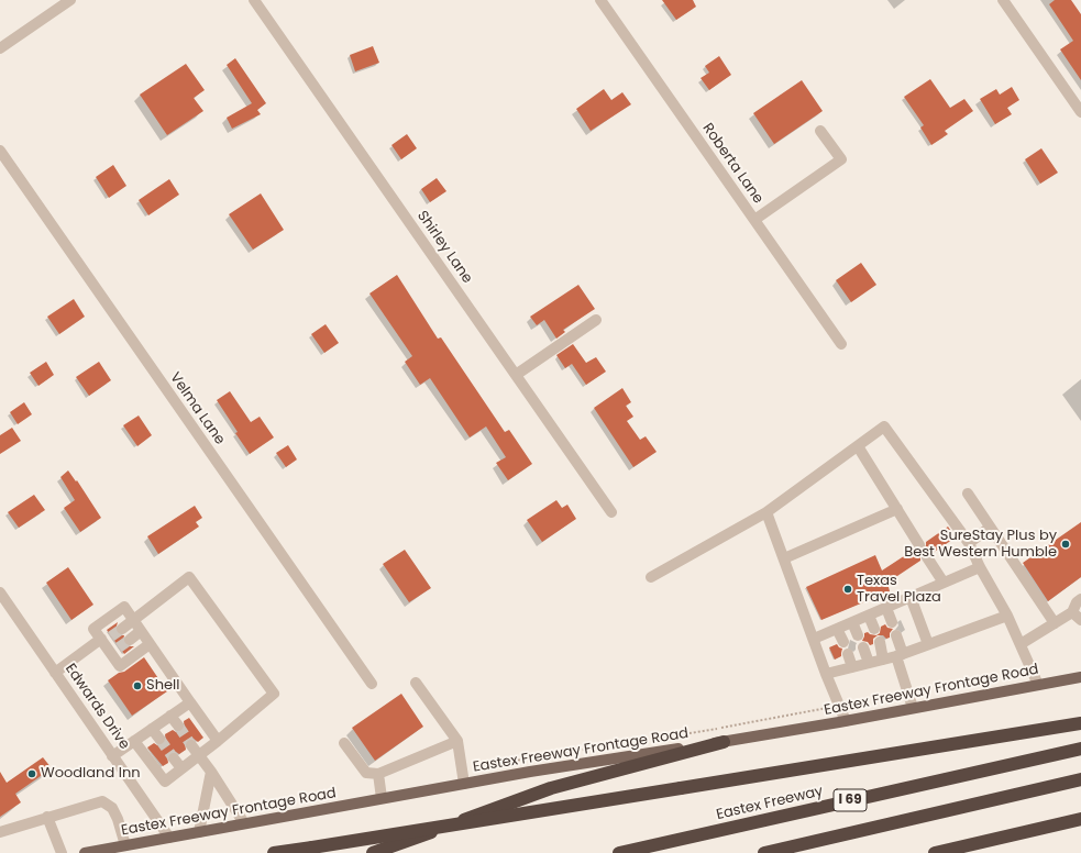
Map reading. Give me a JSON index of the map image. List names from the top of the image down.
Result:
{
  "streets": {
    "highway": ["I 69", "Eastex Freeway"],
    "main road": ["Eastex Freeway Frontage Road"],
    "street": [
      "Roberta Lane",
      "Shirley Lane",
      "Velma Lane",
      "Edwards Drive"
    ]
  },
  "crossings": [
    ["Eastex Freeway Frontage Road", "Edwards Drive"]
  ],
  "places": [
    "SureStay Plus by Best Western Humble",
    "Texas Travel Plaza",
    "Shell",
    "Woodland Inn"
  ]
}
